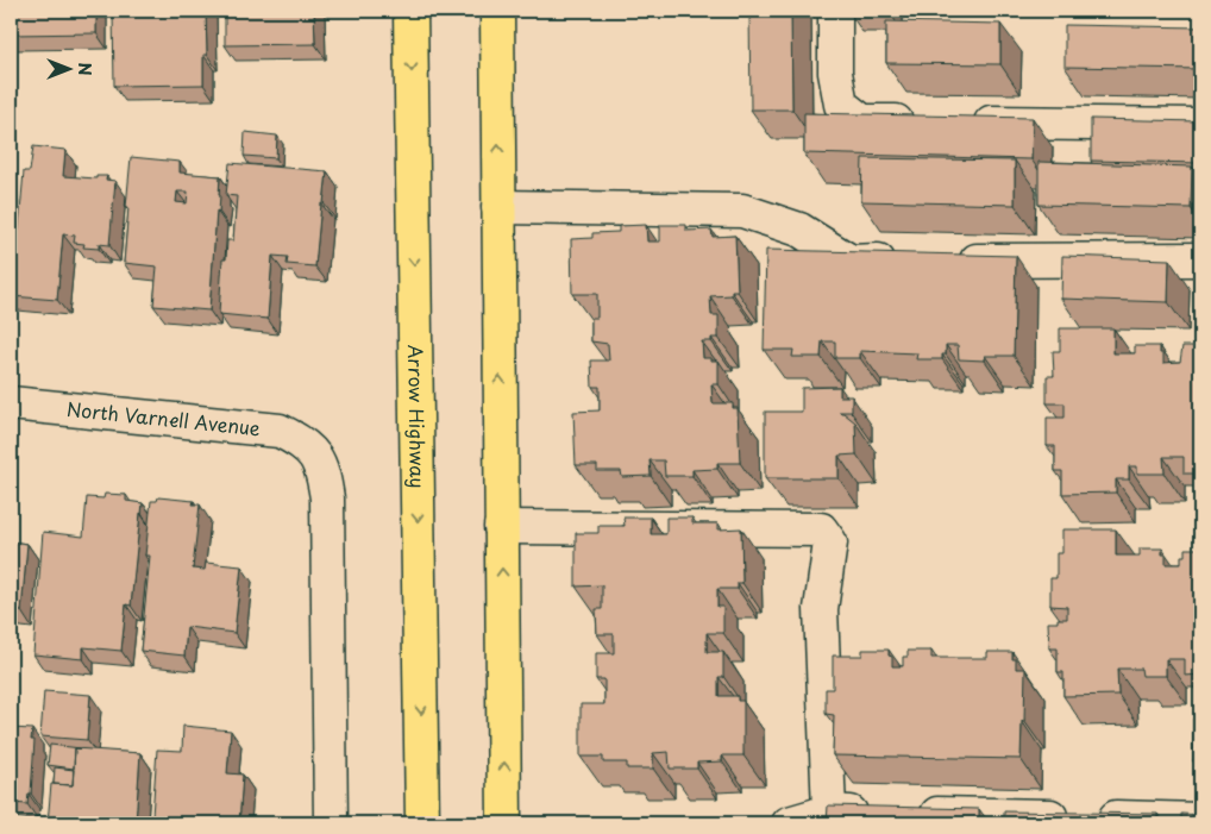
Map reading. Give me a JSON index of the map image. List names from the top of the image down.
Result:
{
  "streets": {
    "main road": ["Arrow Highway"],
    "street": ["North Varnell Avenue"]
  },
  "north": "right"
}
